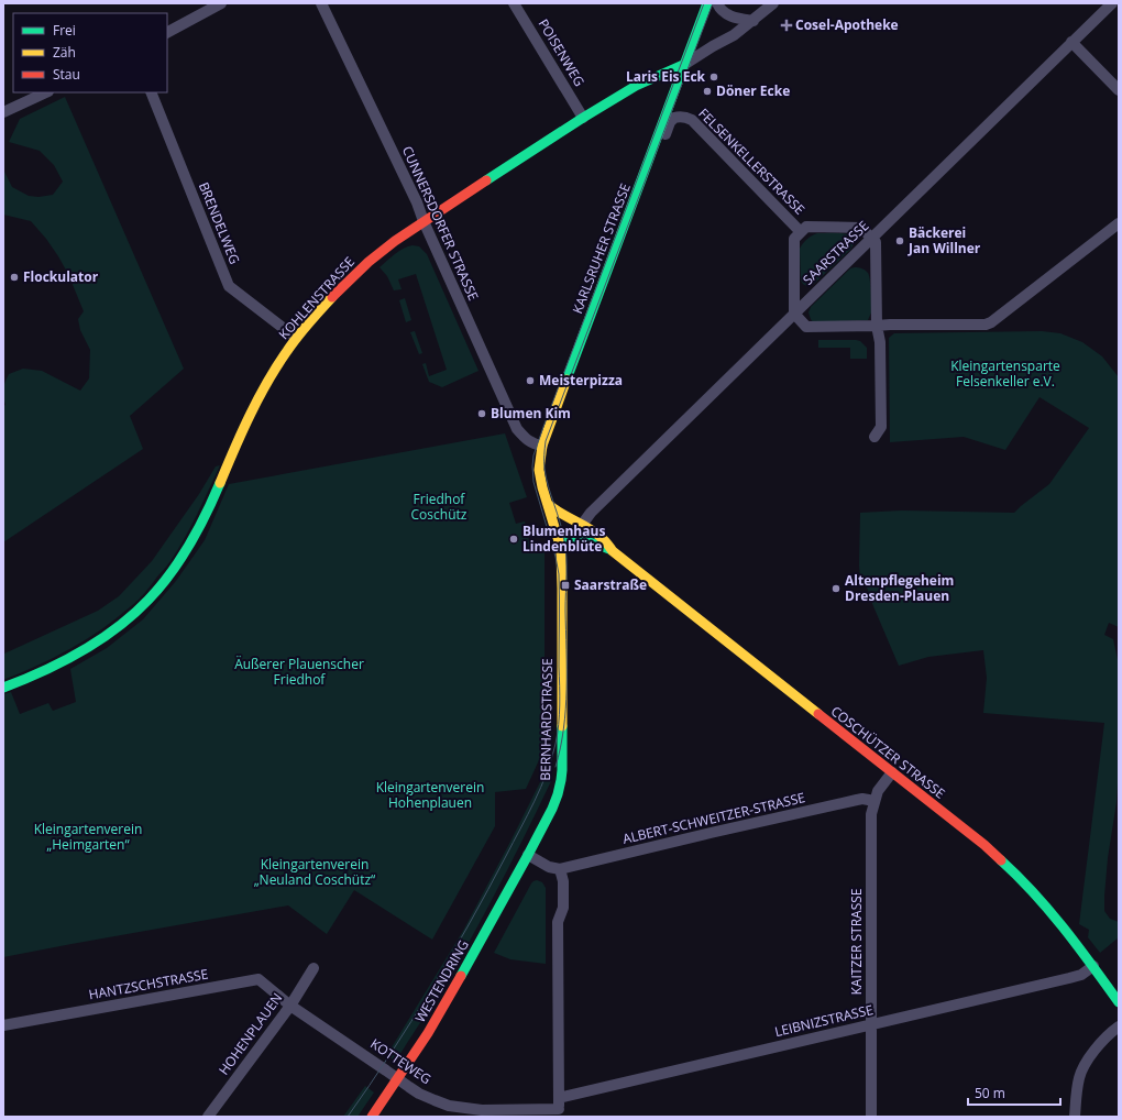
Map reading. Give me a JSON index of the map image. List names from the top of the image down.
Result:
{
  "streets": {
    "street": [
      "POISENWEG",
      "FELSENKELLERSTRASSE",
      "BRENDELWEG",
      "CUNNERSDORFER STRASSE",
      "KARLSRUHER STRASSE",
      "SAARSTRASSE",
      "KOHLENSTRASSE",
      "BERNHARDSTRASSE",
      "COSCHÜTZER STRASSE",
      "ALBERT-SCHWEITZER-STRASSE",
      "KAITZER STRASSE",
      "WESTENDRING",
      "HANTZSCHSTRASSE",
      "LEIBNIZSTRASSE",
      "HOHENPLAUEN",
      "KOTTEWEG"
    ]
  },
  "crossings": [
    ["POISENWEG", "KOHLENSTRASSE"],
    ["FELSENKELLERSTRASSE", "KARLSRUHER STRASSE"],
    ["BRENDELWEG", "KOHLENSTRASSE"],
    ["CUNNERSDORFER STRASSE", "KARLSRUHER STRASSE"],
    ["CUNNERSDORFER STRASSE", "KOHLENSTRASSE"],
    ["KARLSRUHER STRASSE", "KOHLENSTRASSE"],
    ["KARLSRUHER STRASSE", "BERNHARDSTRASSE"],
    ["KARLSRUHER STRASSE", "COSCHÜTZER STRASSE"],
    ["SAARSTRASSE", "COSCHÜTZER STRASSE"],
    ["BERNHARDSTRASSE", "COSCHÜTZER STRASSE"],
    ["BERNHARDSTRASSE", "WESTENDRING"],
    ["COSCHÜTZER STRASSE", "KAITZER STRASSE"],
    ["COSCHÜTZER STRASSE", "LEIBNIZSTRASSE"],
    ["ALBERT-SCHWEITZER-STRASSE", "KAITZER STRASSE"],
    ["KAITZER STRASSE", "LEIBNIZSTRASSE"],
    ["WESTENDRING", "KOTTEWEG"],
    ["HANTZSCHSTRASSE", "HOHENPLAUEN"],
    ["HANTZSCHSTRASSE", "KOTTEWEG"],
    ["LEIBNIZSTRASSE", "KOTTEWEG"],
    ["HOHENPLAUEN", "KOTTEWEG"]
  ],
  "parks": [
    "Kleingartensparte Felsenkeller e.V.",
    "Friedhof Coschütz",
    "Äußerer Plauenscher Friedhof",
    "Kleingartenverein Hohenplauen",
    "Kleingartenverein „Heimgarten“",
    "Kleingartenverein „Neuland Coschütz“"
  ],
  "places": {
    "health": ["Cosel-Apotheke"],
    "other": [
      "Laris Eis Eck",
      "Döner Ecke",
      "Bäckerei Jan Willner",
      "Flockulator",
      "Meisterpizza",
      "Blumen Kim",
      "Blumenhaus Lindenblüte",
      "Altenpflegeheim Dresden-Plauen"
    ],
    "transit": ["Saarstraße"]
  },
  "legend": ["Frei", "Zäh", "Stau"],
  "scale_bar": "50 m"
}
